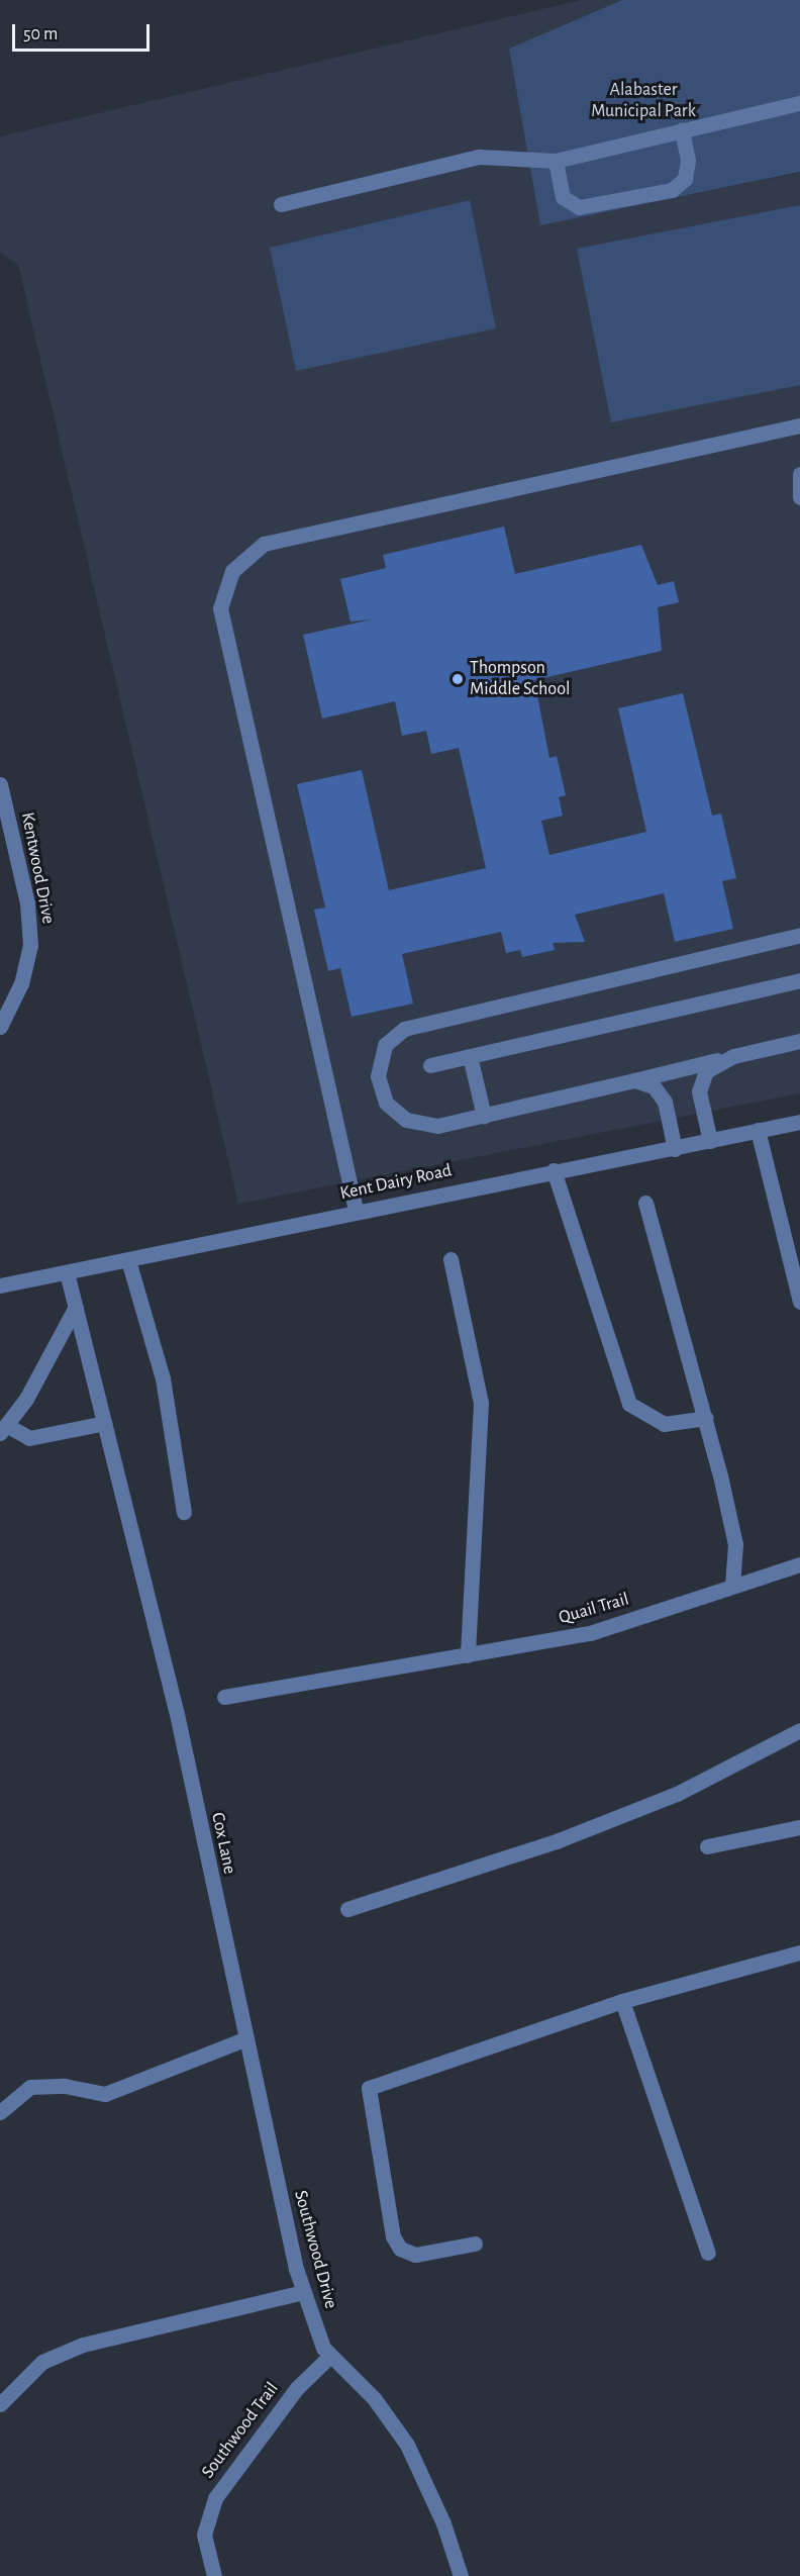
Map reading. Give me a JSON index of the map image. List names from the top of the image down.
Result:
{
  "streets": {
    "street": [
      "Kentwood Drive",
      "Kent Dairy Road",
      "Quail Trail",
      "Cox Lane",
      "Southwood Drive",
      "Southwood Trail"
    ]
  },
  "crossings": [
    ["Cox Lane", "Southwood Drive"],
    ["Southwood Drive", "Southwood Trail"]
  ],
  "parks": ["Alabaster Municipal Park"],
  "places": ["Thompson Middle School"],
  "scale_bar": "50 m"
}
